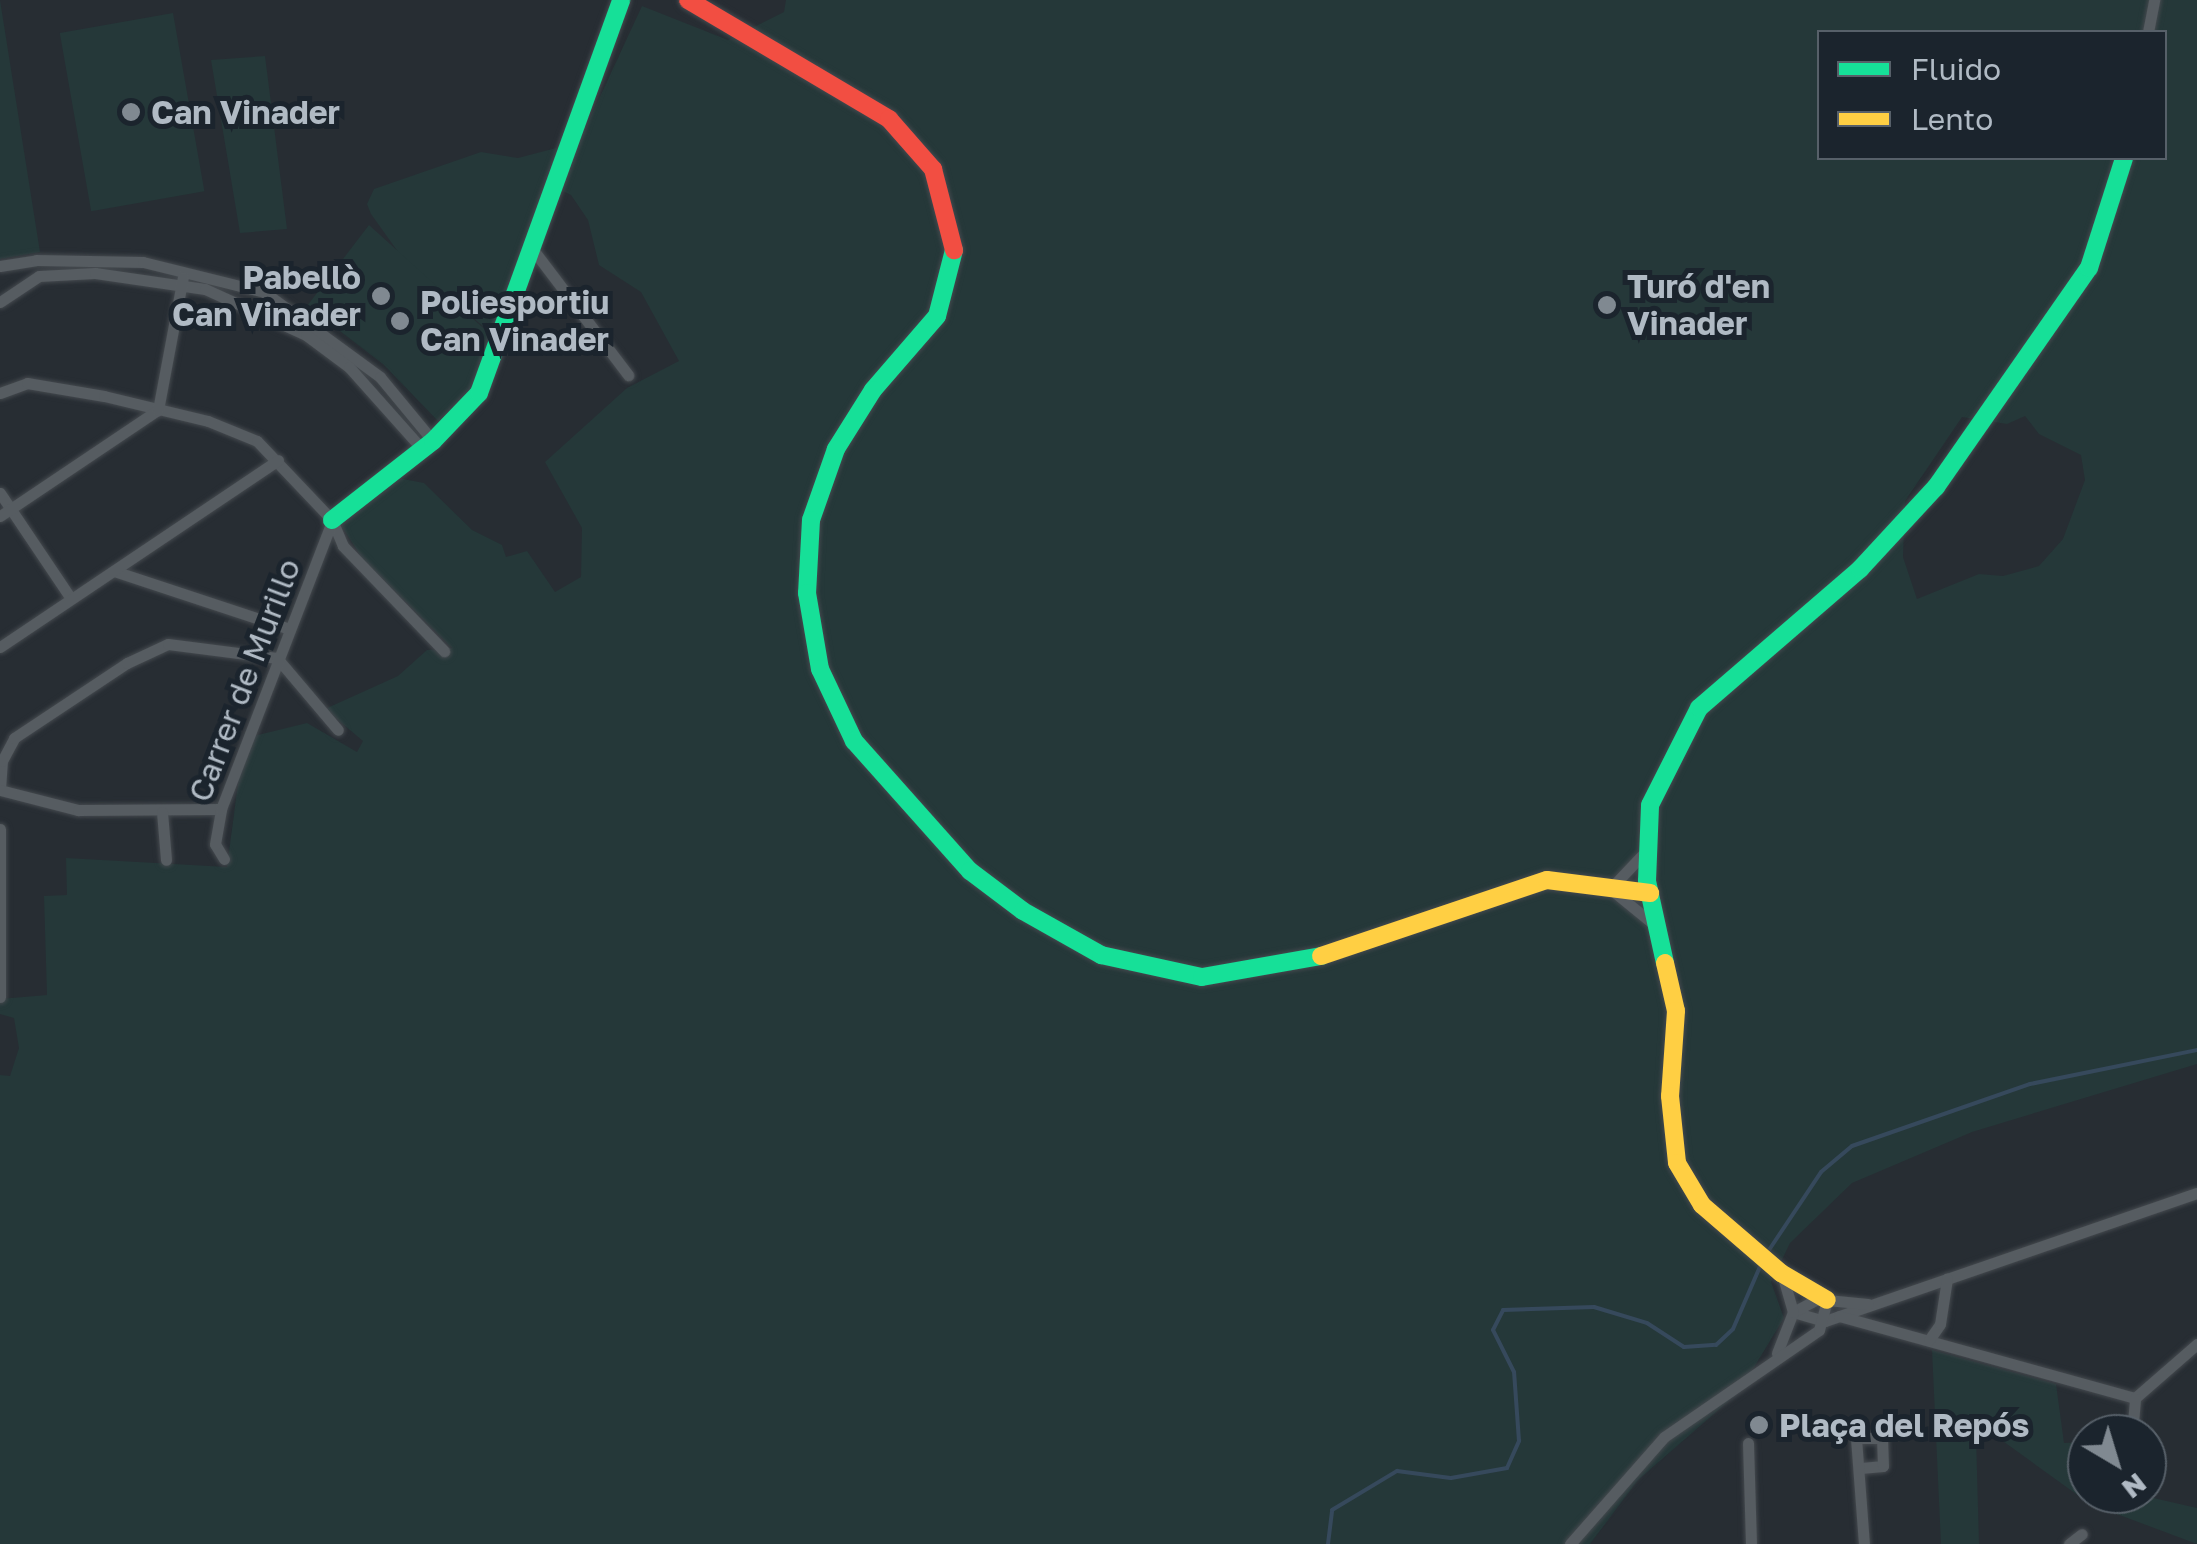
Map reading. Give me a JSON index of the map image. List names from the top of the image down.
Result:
{
  "streets": {
    "street": ["Carrer de Murillo"]
  },
  "places": [
    "Can Vinader",
    "Pabellò Can Vinader",
    "Turó d'en Vinader",
    "Poliesportiu Can Vinader",
    "Plaça del Repós"
  ],
  "legend": ["Fluido", "Lento"],
  "north": "bottom right"
}
